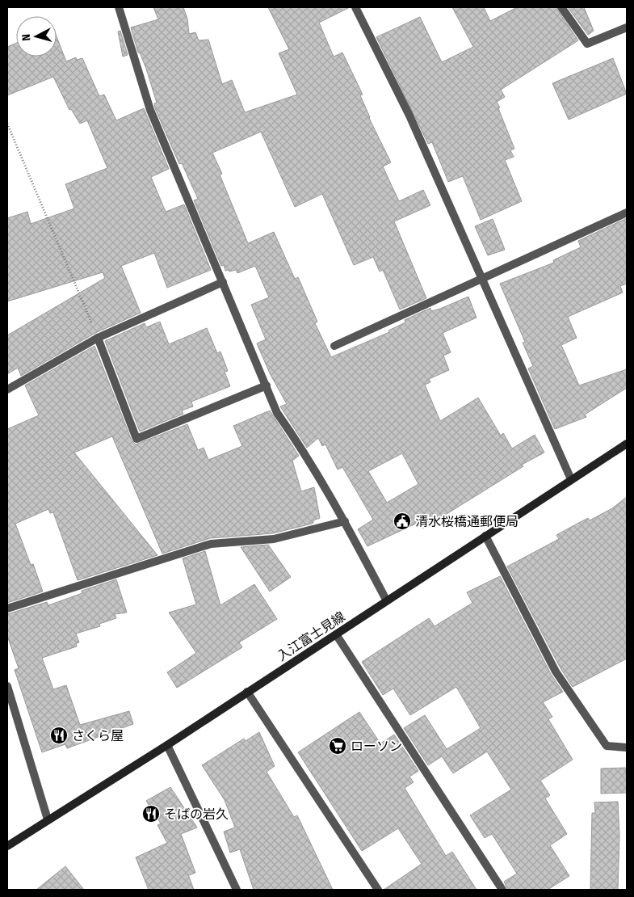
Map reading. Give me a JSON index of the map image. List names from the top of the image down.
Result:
{
  "streets": {
    "main road": ["入江富士見線"]
  },
  "places": {
    "public building": ["清水桜橋通郵便局"],
    "restaurant": ["さくら屋", "そばの岩久"],
    "supermarket": ["ローソン"]
  },
  "north": "left"
}
